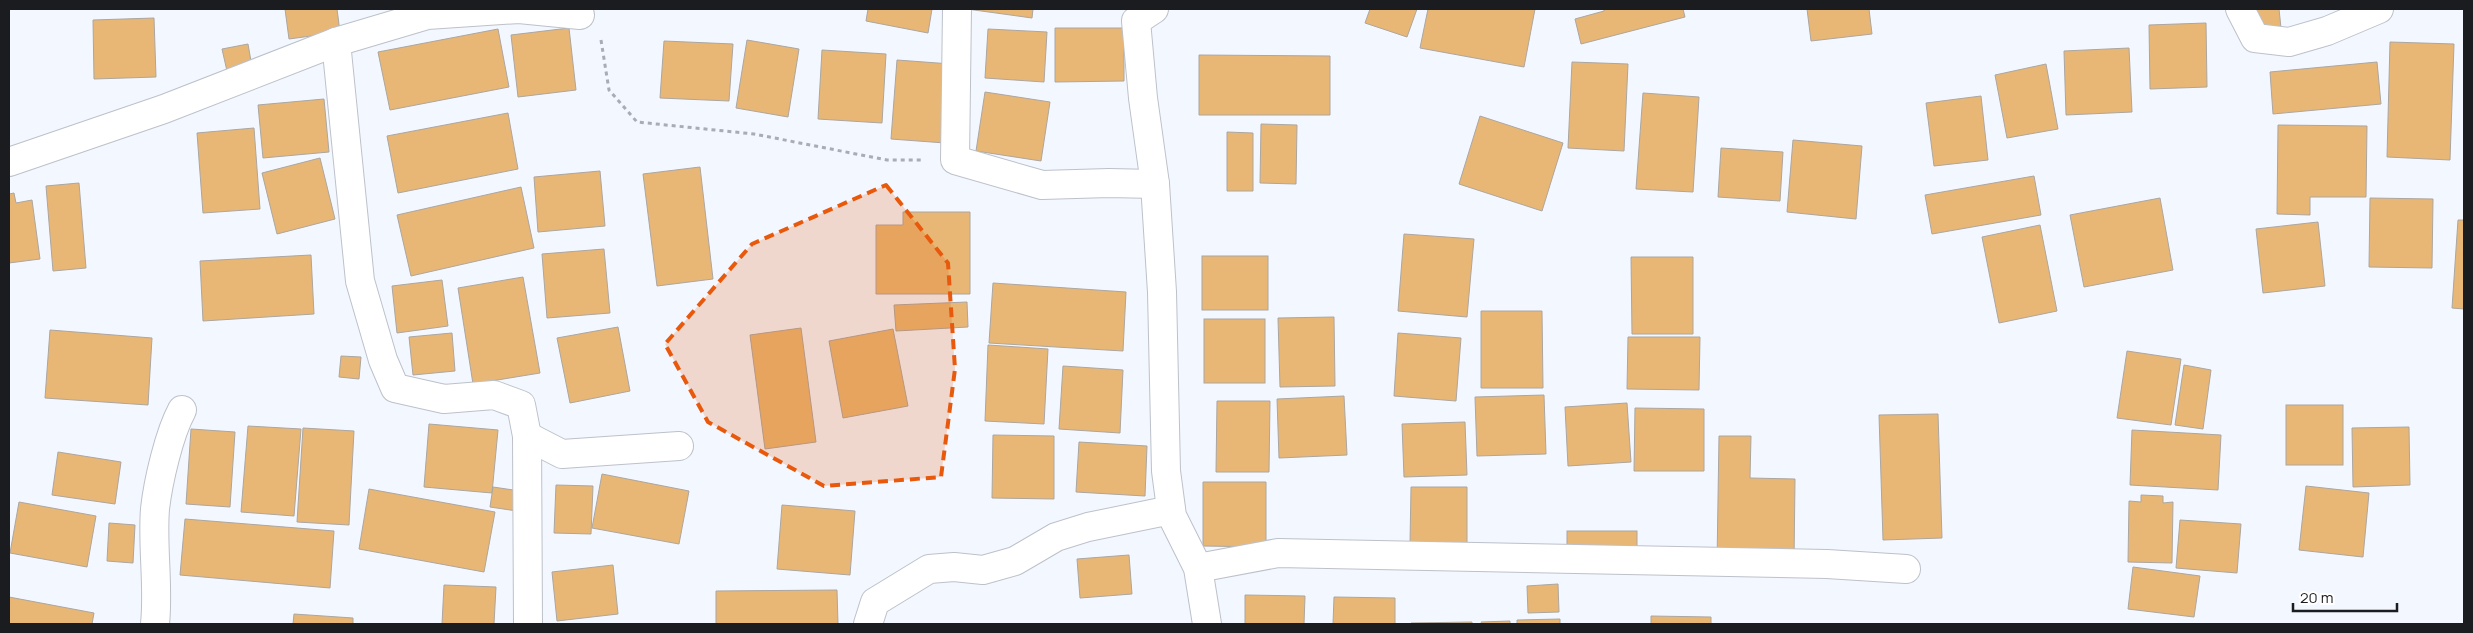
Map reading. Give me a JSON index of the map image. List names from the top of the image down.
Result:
{
  "scale_bar": "20 m"
}
